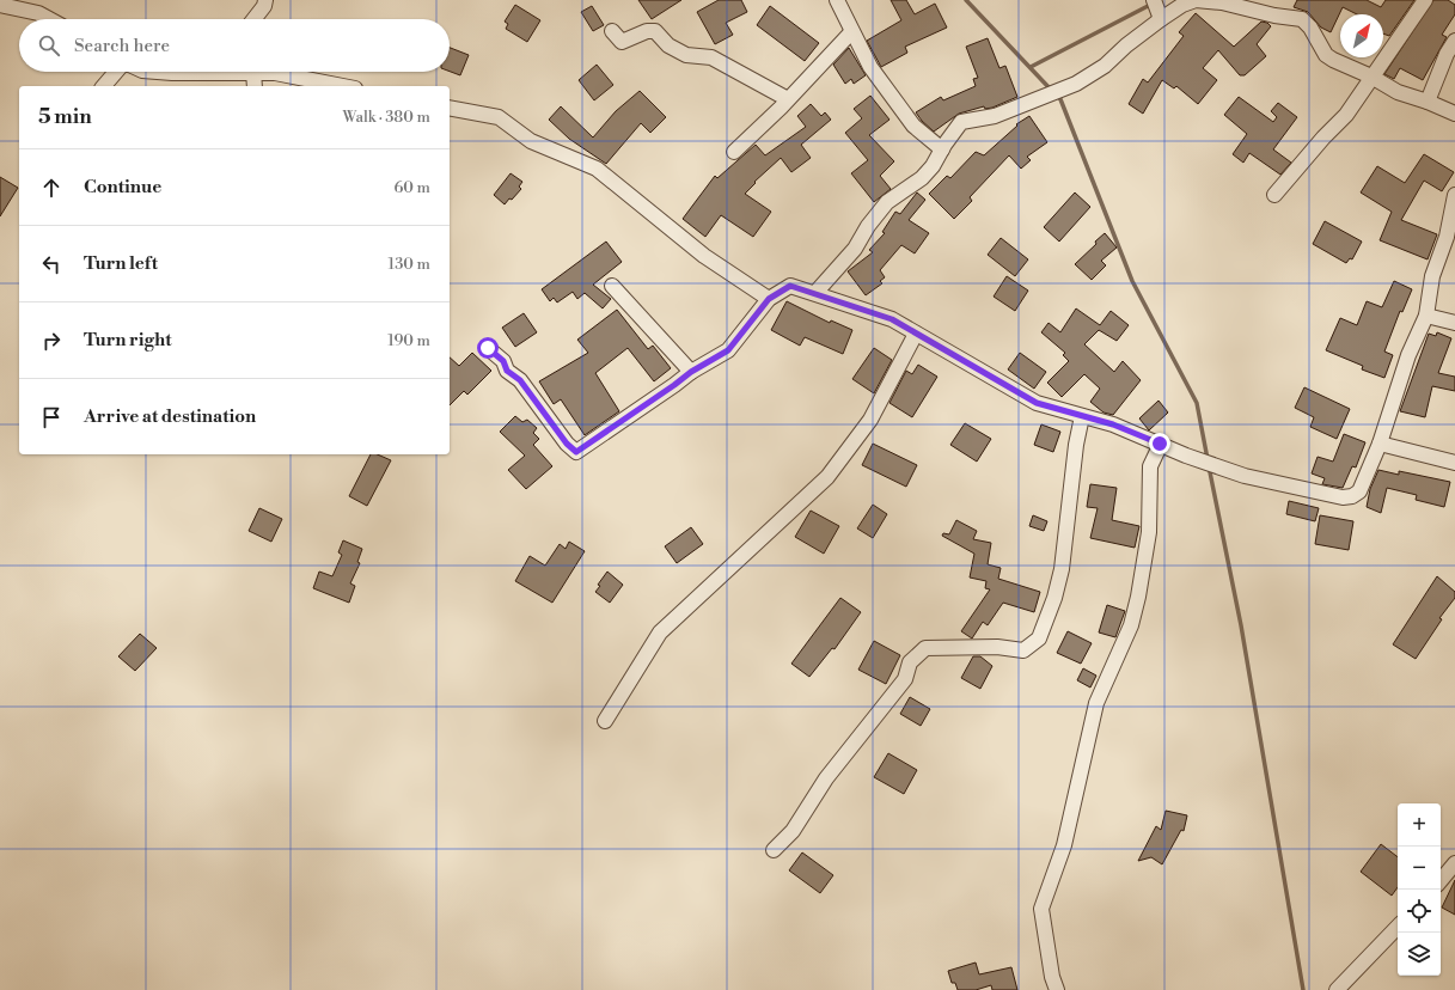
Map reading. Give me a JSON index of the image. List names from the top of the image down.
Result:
{
  "north": "top right",
  "page": {
    "search": "Search here",
    "heading": ["5 min", "Walk · 380 m"],
    "list": [
      ["Continue", "60 m"],
      ["Turn left", "130 m"],
      ["Turn right", "190 m"],
      "Arrive at destination"
    ],
    "map_buttons": ["+", "−"]
  }
}
